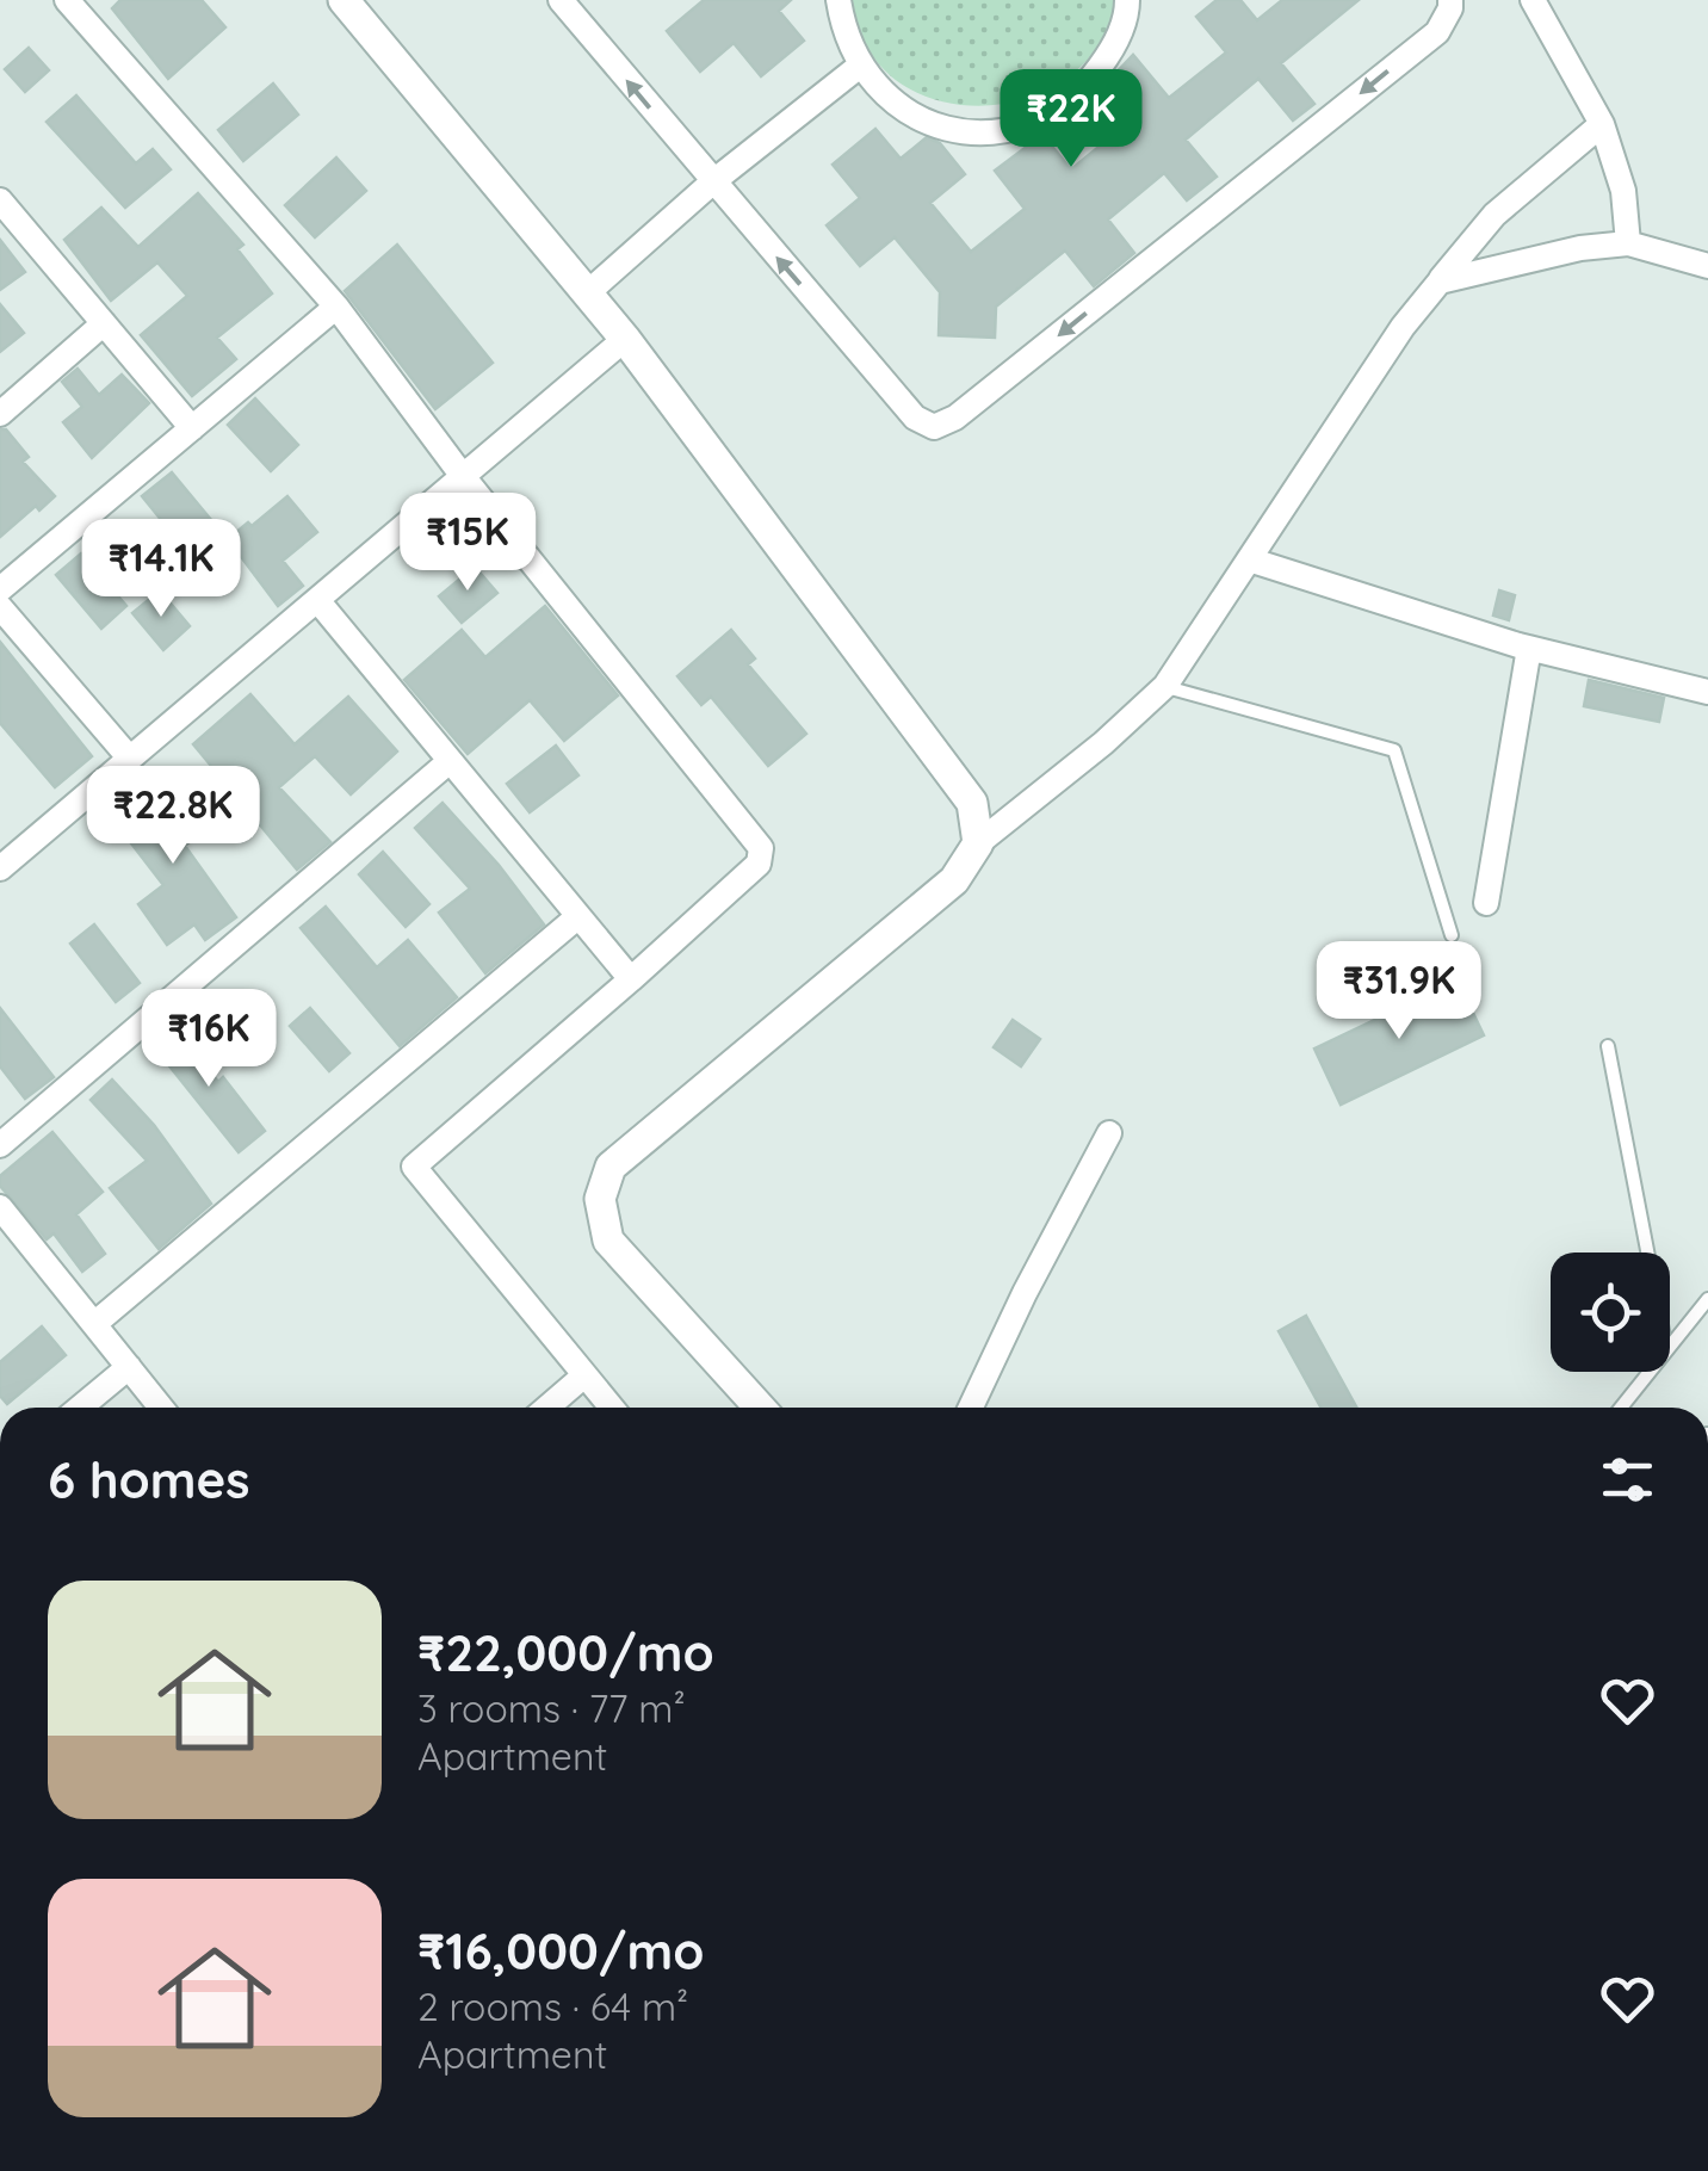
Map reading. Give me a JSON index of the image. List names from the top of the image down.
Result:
{
  "page": {
    "price": [
      "₹22K",
      "₹15K",
      "₹14.1K",
      "₹22.8K",
      "₹31.9K",
      "₹16K"
    ],
    "heading": "6 homes",
    "list": [
      {
        "name": "₹22,000/mo",
        "note": "3 rooms · 77 m² · Apartment"
      },
      {
        "name": "₹16,000/mo",
        "note": "2 rooms · 64 m² · Apartment"
      }
    ]
  }
}
